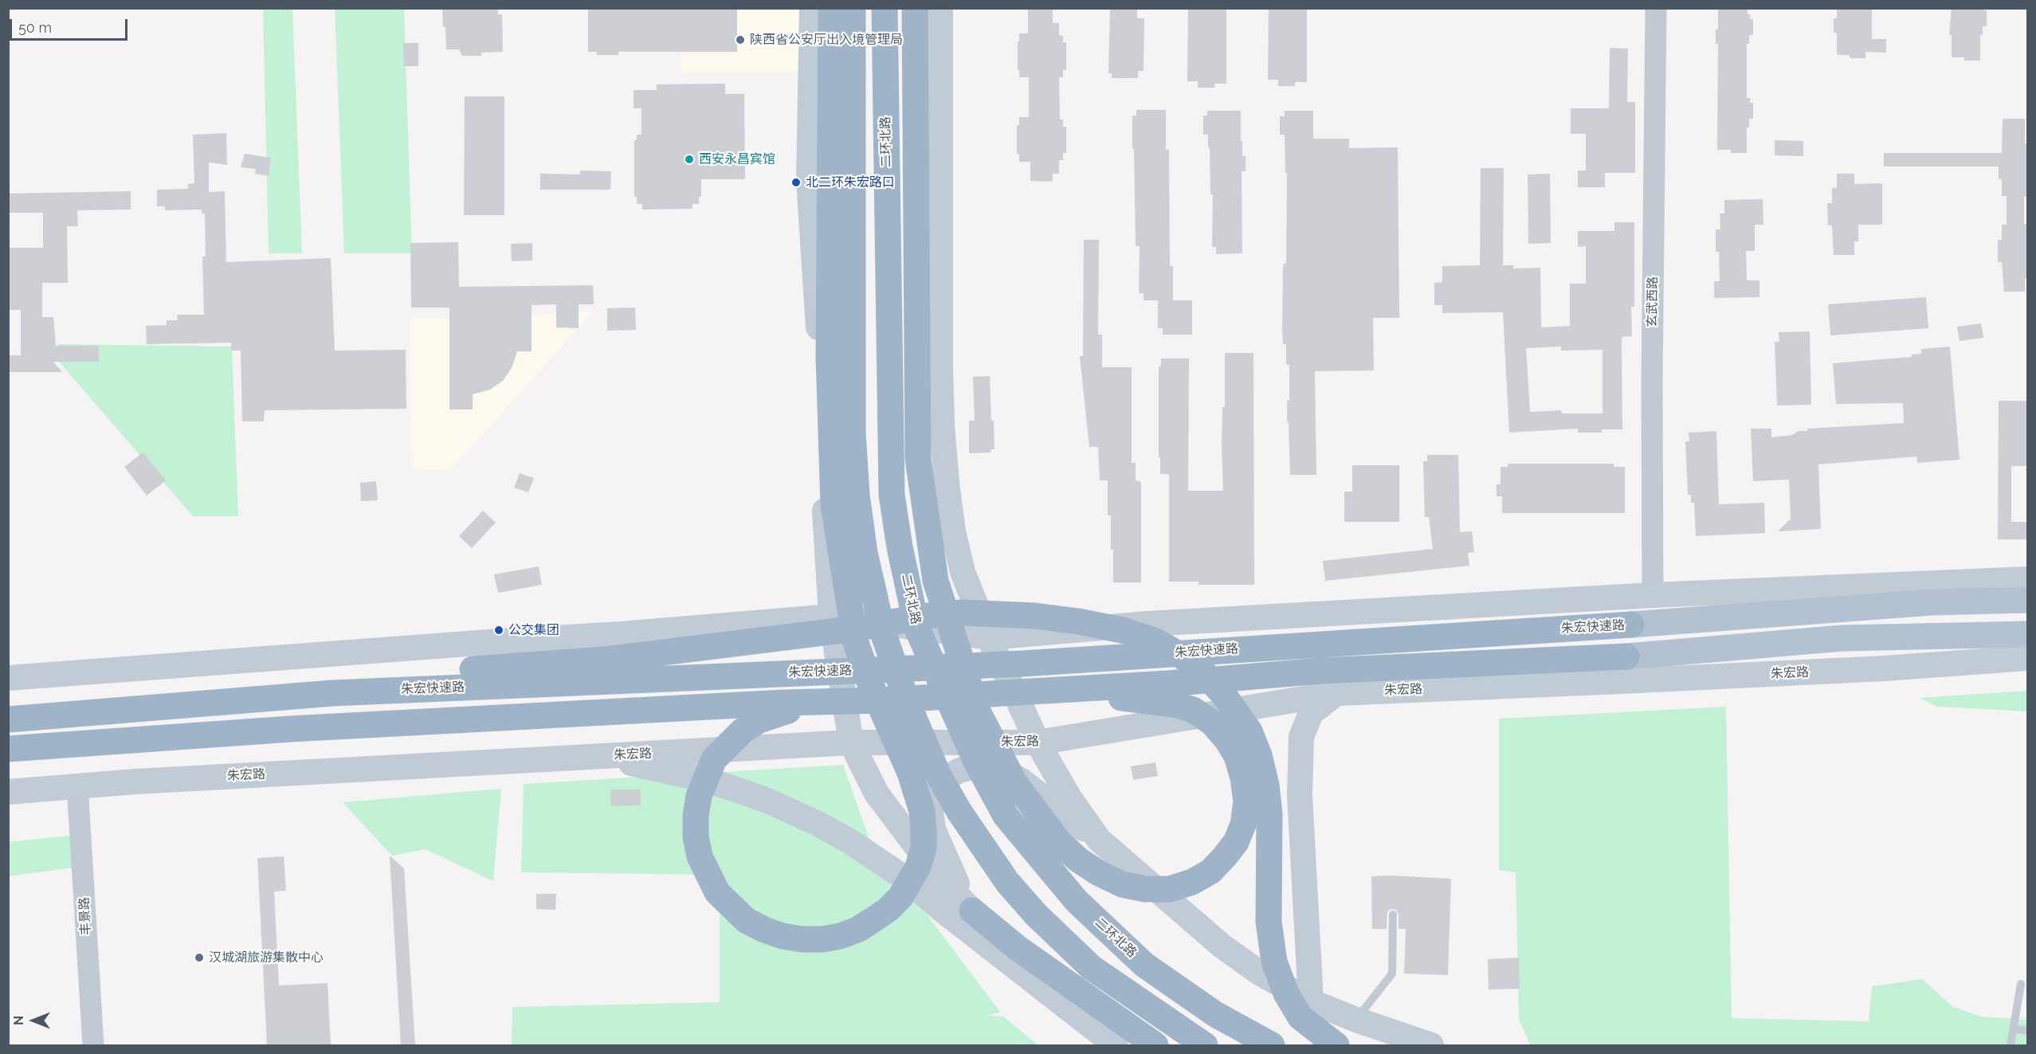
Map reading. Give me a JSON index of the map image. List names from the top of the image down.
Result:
{
  "streets": {
    "highway": ["二环北路", "朱宏快速路"],
    "main road": ["朱宏路"],
    "street": ["玄武西路", "丰景路"]
  },
  "crossings": [
    ["朱宏路", "丰景路"]
  ],
  "places": [
    "陕西省公安厅出入境管理局",
    "西安永昌宾馆",
    "北二环朱宏路口",
    "公交集团",
    "汉城湖旅游集散中心"
  ],
  "scale_bar": "50 m",
  "north": "left"
}
